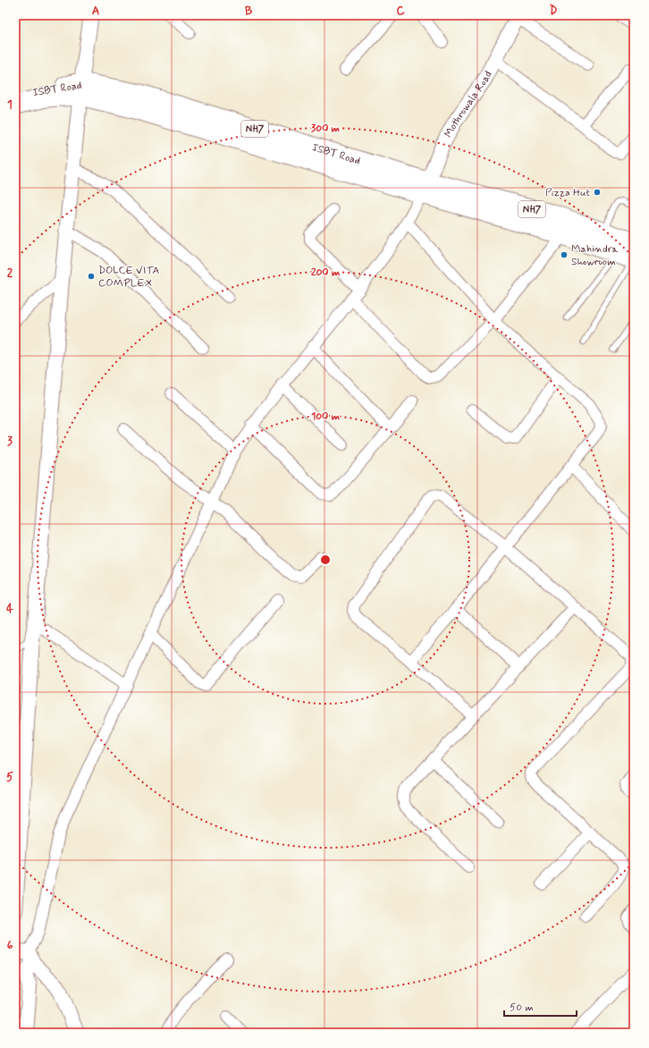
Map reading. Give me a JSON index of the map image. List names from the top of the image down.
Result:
{
  "streets": {
    "highway": ["ISBT Road", "NH7"],
    "main road": ["Mothrowala Road"]
  },
  "crossings": [
    ["ISBT Road", "Mothrowala Road"],
    ["ISBT Road", "NH7"]
  ],
  "places": ["Pizza Hut", "Mahindra Showroom", "DOLCE VITA COMPLEX"],
  "scale_bar": "50 m",
  "grid": {
    "columns": [
      "A",
      "B",
      "C",
      "D"
    ],
    "rows": [
      "1",
      "2",
      "3",
      "4",
      "5",
      "6"
    ]
  },
  "rings": ["300 m", "200 m", "100 m"]
}
